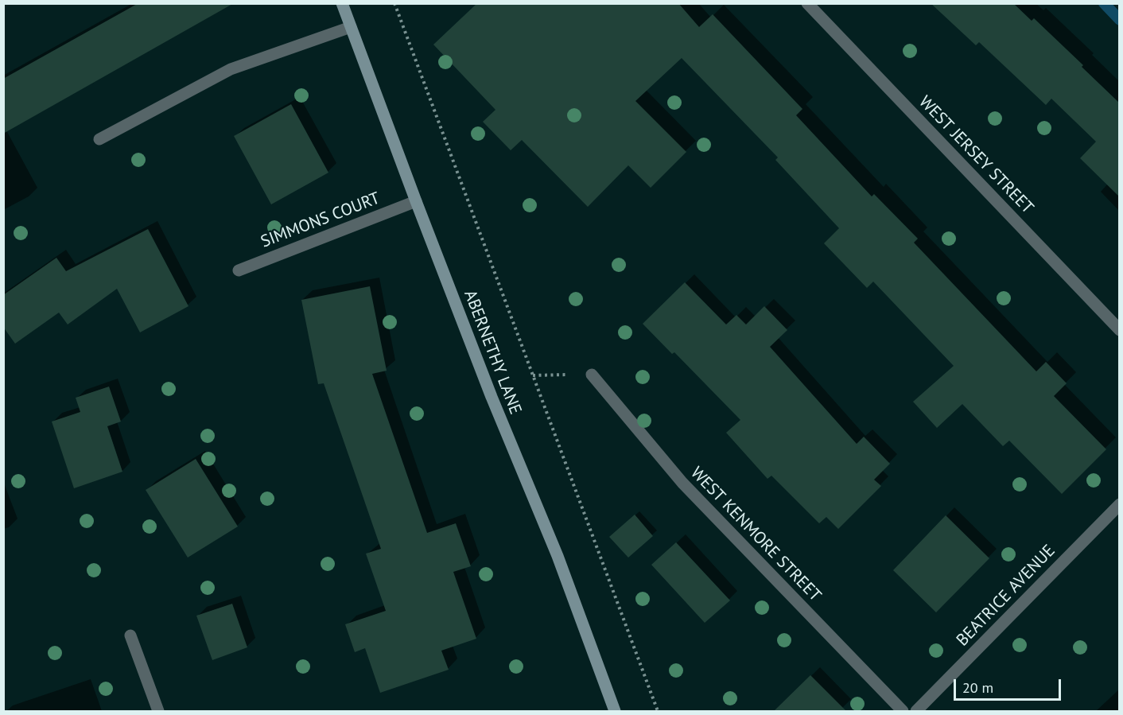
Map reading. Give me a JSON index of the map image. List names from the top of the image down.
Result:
{
  "streets": {
    "street": [
      "WEST JERSEY STREET",
      "SIMMONS COURT",
      "ABERNETHY LANE",
      "WEST KENMORE STREET",
      "BEATRICE AVENUE"
    ]
  },
  "crossings": [
    ["SIMMONS COURT", "ABERNETHY LANE"]
  ],
  "scale_bar": "20 m"
}
